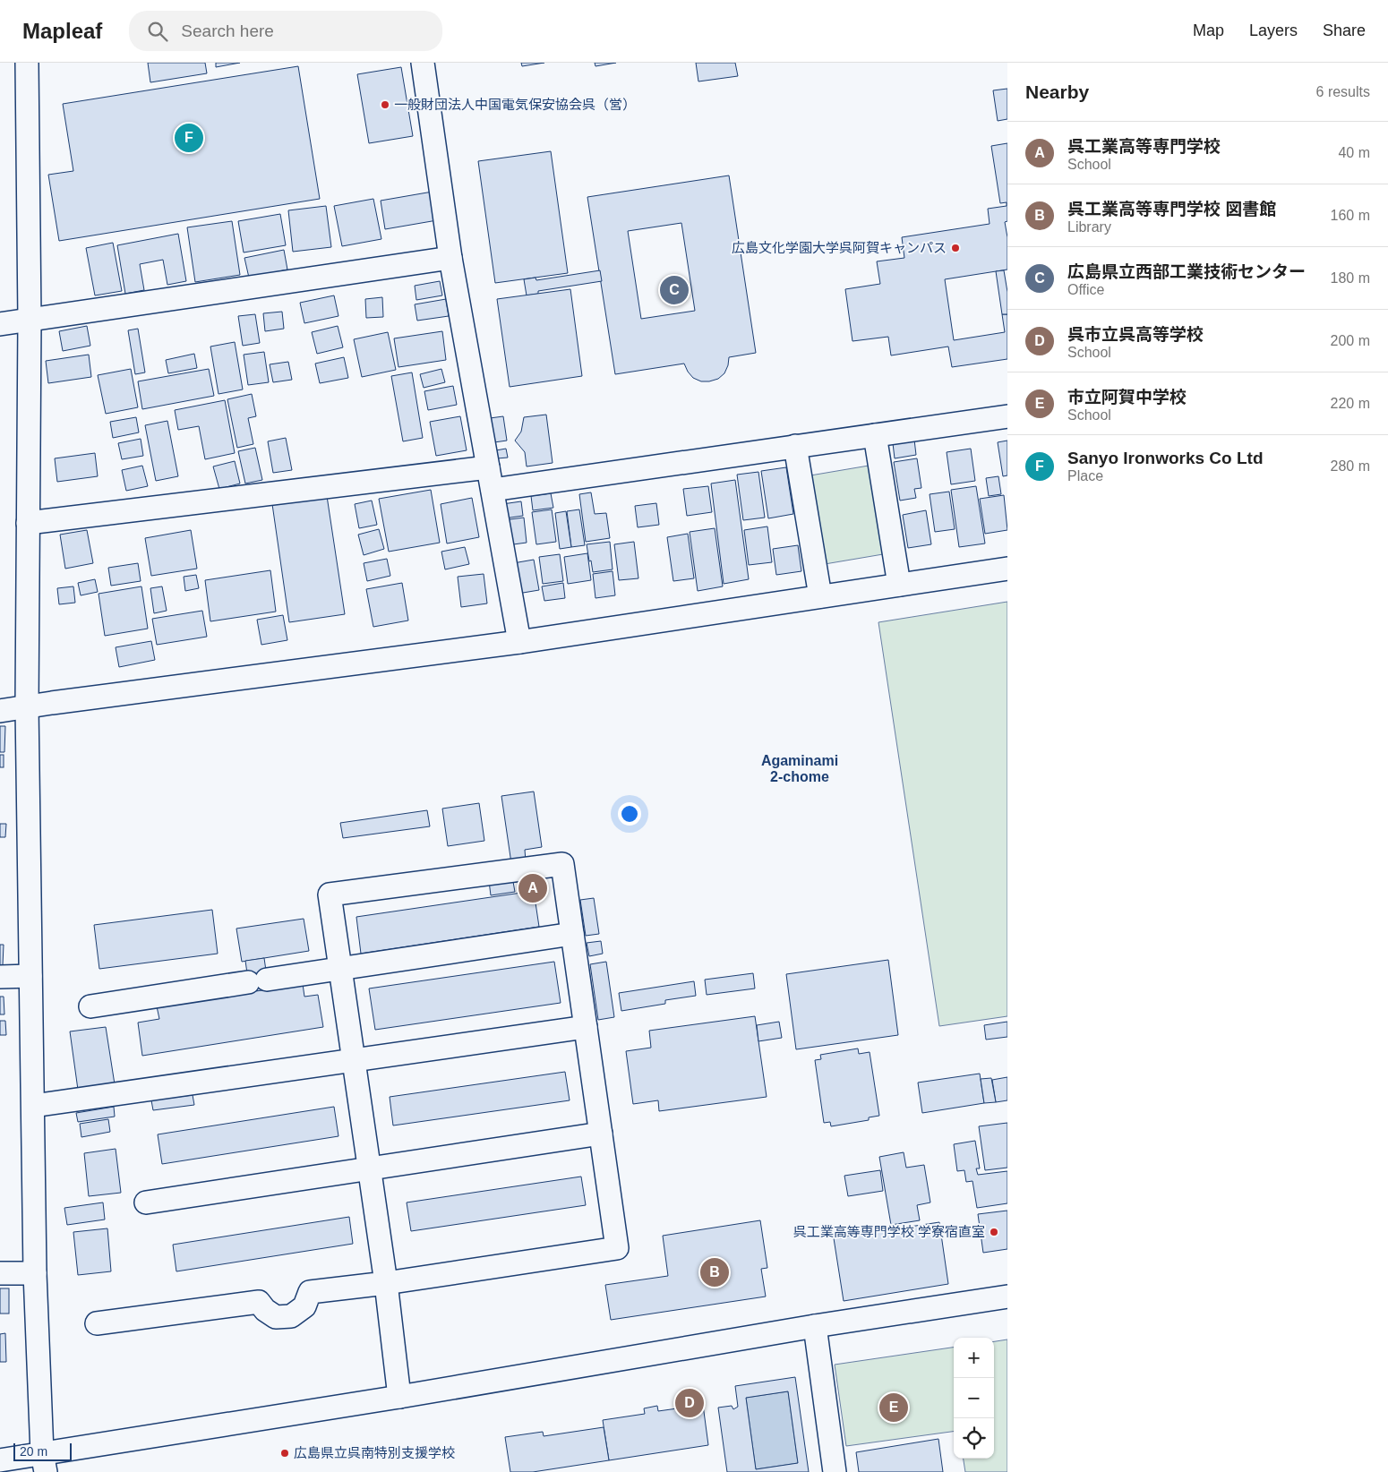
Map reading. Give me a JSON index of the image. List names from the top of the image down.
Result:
{
  "districts": ["Agaminami 2-chome"],
  "places": [
    "一般財団法人中国電気保安協会呉（営）",
    "広島文化学園大学呉阿賀キャンパス",
    "呉工業高等専門学校 学寮宿直室",
    "広島県立呉南特別支援学校"
  ],
  "scale_bar": "20 m",
  "page": {
    "header": "Mapleaf",
    "search": "Search here",
    "nav": ["Map", "Layers", "Share"],
    "heading": ["Nearby", "6 results"],
    "list": [
      {
        "mark": "A",
        "name": "呉工業高等専門学校",
        "note": "School",
        "value": "40 m"
      },
      {
        "mark": "B",
        "name": "呉工業高等専門学校 図書館",
        "note": "Library",
        "value": "160 m"
      },
      {
        "mark": "C",
        "name": "広島県立西部工業技術センター",
        "note": "Office",
        "value": "180 m"
      },
      {
        "mark": "D",
        "name": "呉市立呉高等学校",
        "note": "School",
        "value": "200 m"
      },
      {
        "mark": "E",
        "name": "市立阿賀中学校",
        "note": "School",
        "value": "220 m"
      },
      {
        "mark": "F",
        "name": "Sanyo Ironworks Co Ltd",
        "note": "Place",
        "value": "280 m"
      }
    ],
    "pins": [
      "F",
      "C",
      "A",
      "B",
      "D",
      "E"
    ],
    "map_buttons": ["+", "−"],
    "scale": "20 m"
  }
}
